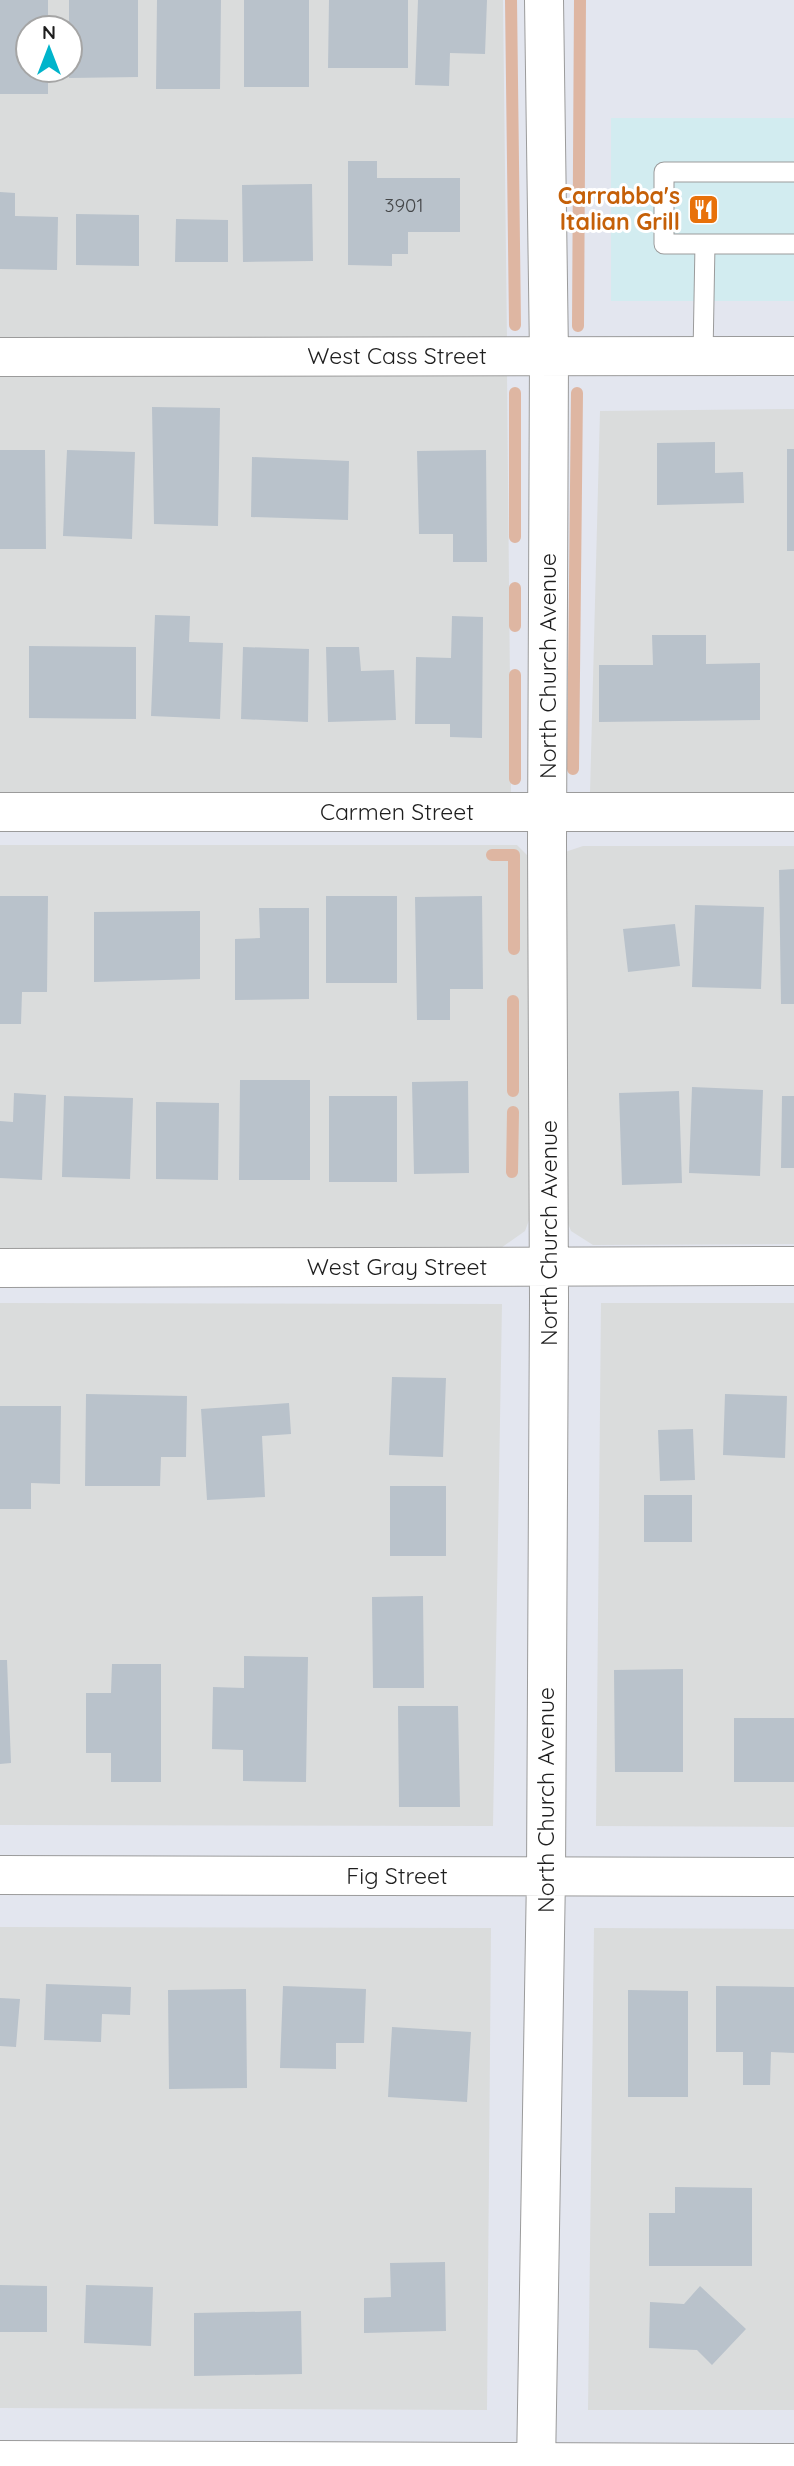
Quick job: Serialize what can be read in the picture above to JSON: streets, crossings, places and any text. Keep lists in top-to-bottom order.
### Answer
{
  "streets": {
    "street": [
      "West Cass Street",
      "North Church Avenue",
      "Carmen Street",
      "West Gray Street",
      "Fig Street"
    ]
  },
  "crossings": [
    ["West Cass Street", "North Church Avenue"],
    ["North Church Avenue", "Carmen Street"],
    ["North Church Avenue", "West Gray Street"],
    ["North Church Avenue", "Fig Street"]
  ],
  "places": {
    "restaurant": ["Carrabba's Italian Grill"]
  },
  "house_numbers": ["3901"],
  "north": "top"
}
